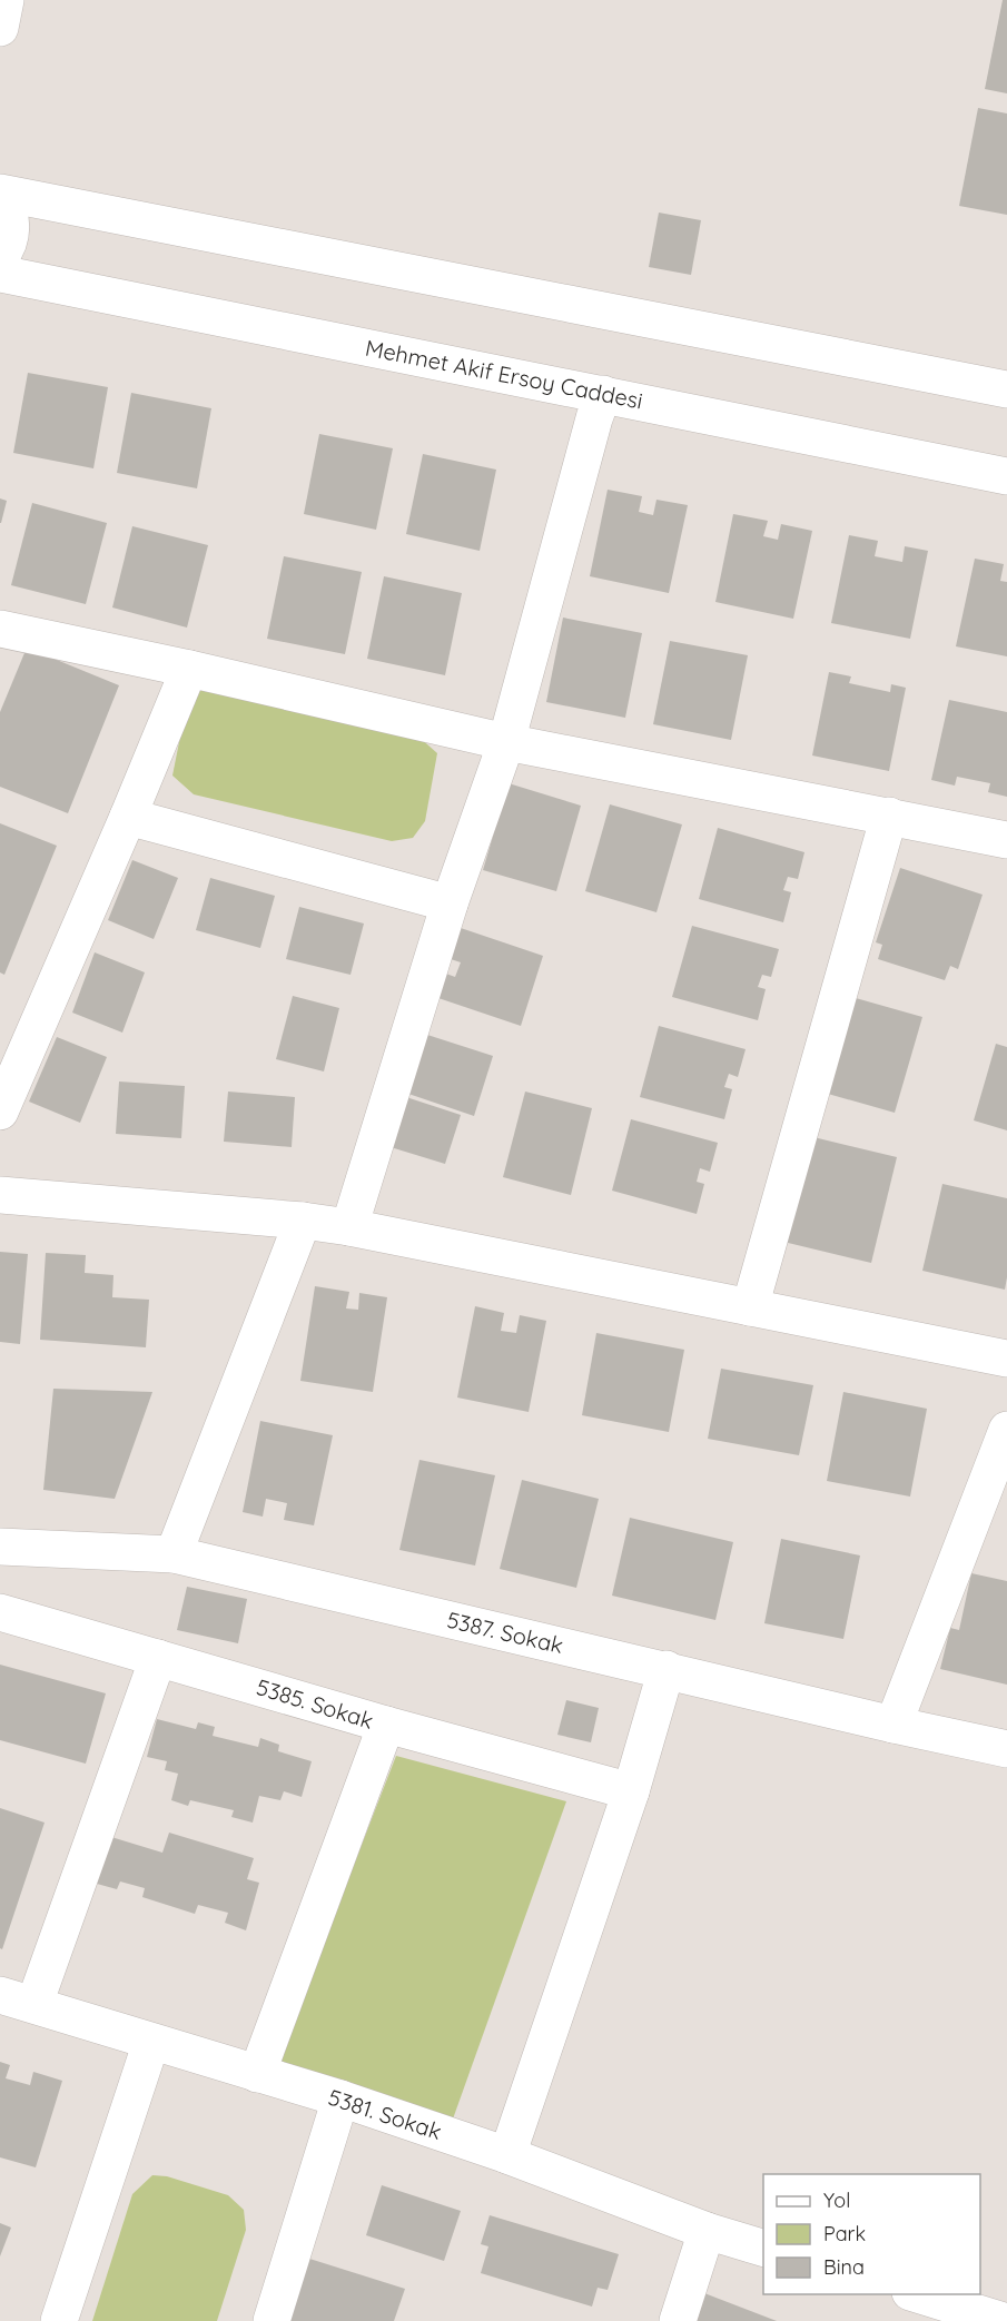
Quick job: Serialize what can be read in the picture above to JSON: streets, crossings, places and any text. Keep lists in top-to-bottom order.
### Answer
{
  "streets": {
    "street": [
      "Mehmet Akif Ersoy Caddesi",
      "5387. Sokak",
      "5385. Sokak",
      "5381. Sokak"
    ]
  },
  "legend": ["Yol", "Park", "Bina"]
}
